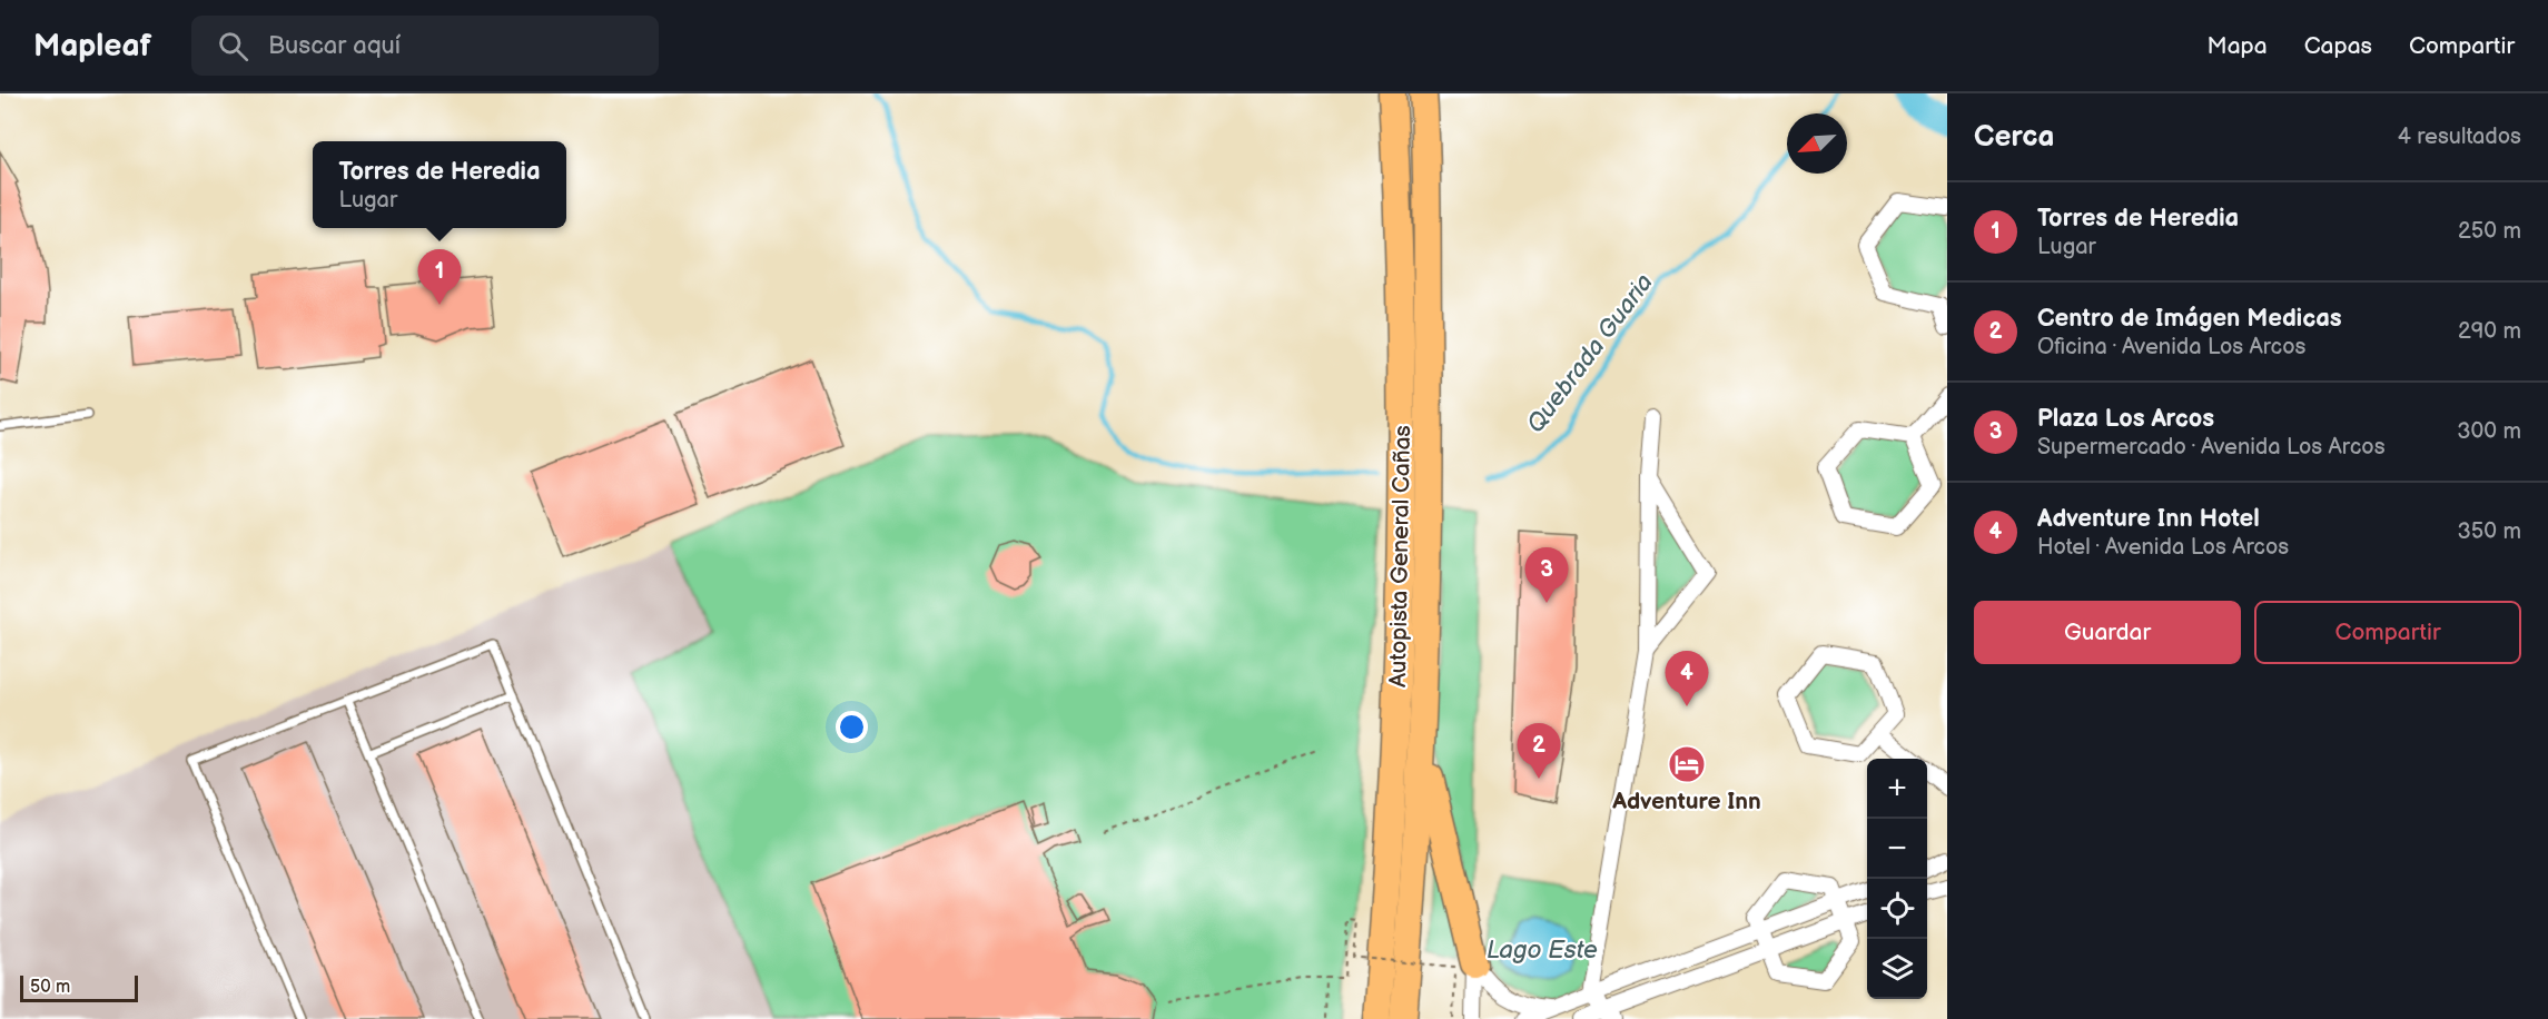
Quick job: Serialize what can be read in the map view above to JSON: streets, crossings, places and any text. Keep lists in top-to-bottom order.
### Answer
{
  "streets": {
    "highway": ["Autopista General Cañas"]
  },
  "water": ["Quebrada Guaria", "Lago Este"],
  "places": {
    "hotel": ["Adventure Inn"]
  },
  "scale_bar": "50 m",
  "north": "bottom left",
  "page": {
    "header": "Mapleaf",
    "search": "Buscar aquí",
    "nav": ["Mapa", "Capas", "Compartir"],
    "heading": ["Cerca", "4 resultados"],
    "popup": ["Torres de Heredia", "Lugar"],
    "list": [
      {
        "mark": "1",
        "name": "Torres de Heredia",
        "note": "Lugar",
        "value": "250 m"
      },
      {
        "mark": "2",
        "name": "Centro de Imágen Medicas",
        "note": "Oficina · Avenida Los Arcos",
        "value": "290 m"
      },
      {
        "mark": "3",
        "name": "Plaza Los Arcos",
        "note": "Supermercado · Avenida Los Arcos",
        "value": "300 m"
      },
      {
        "mark": "4",
        "name": "Adventure Inn Hotel",
        "note": "Hotel · Avenida Los Arcos",
        "value": "350 m"
      }
    ],
    "pins": [
      "1",
      "3",
      "4",
      "2"
    ],
    "buttons": ["Guardar", "Compartir"],
    "map_buttons": ["+", "−"],
    "scale": "50 m"
  }
}
